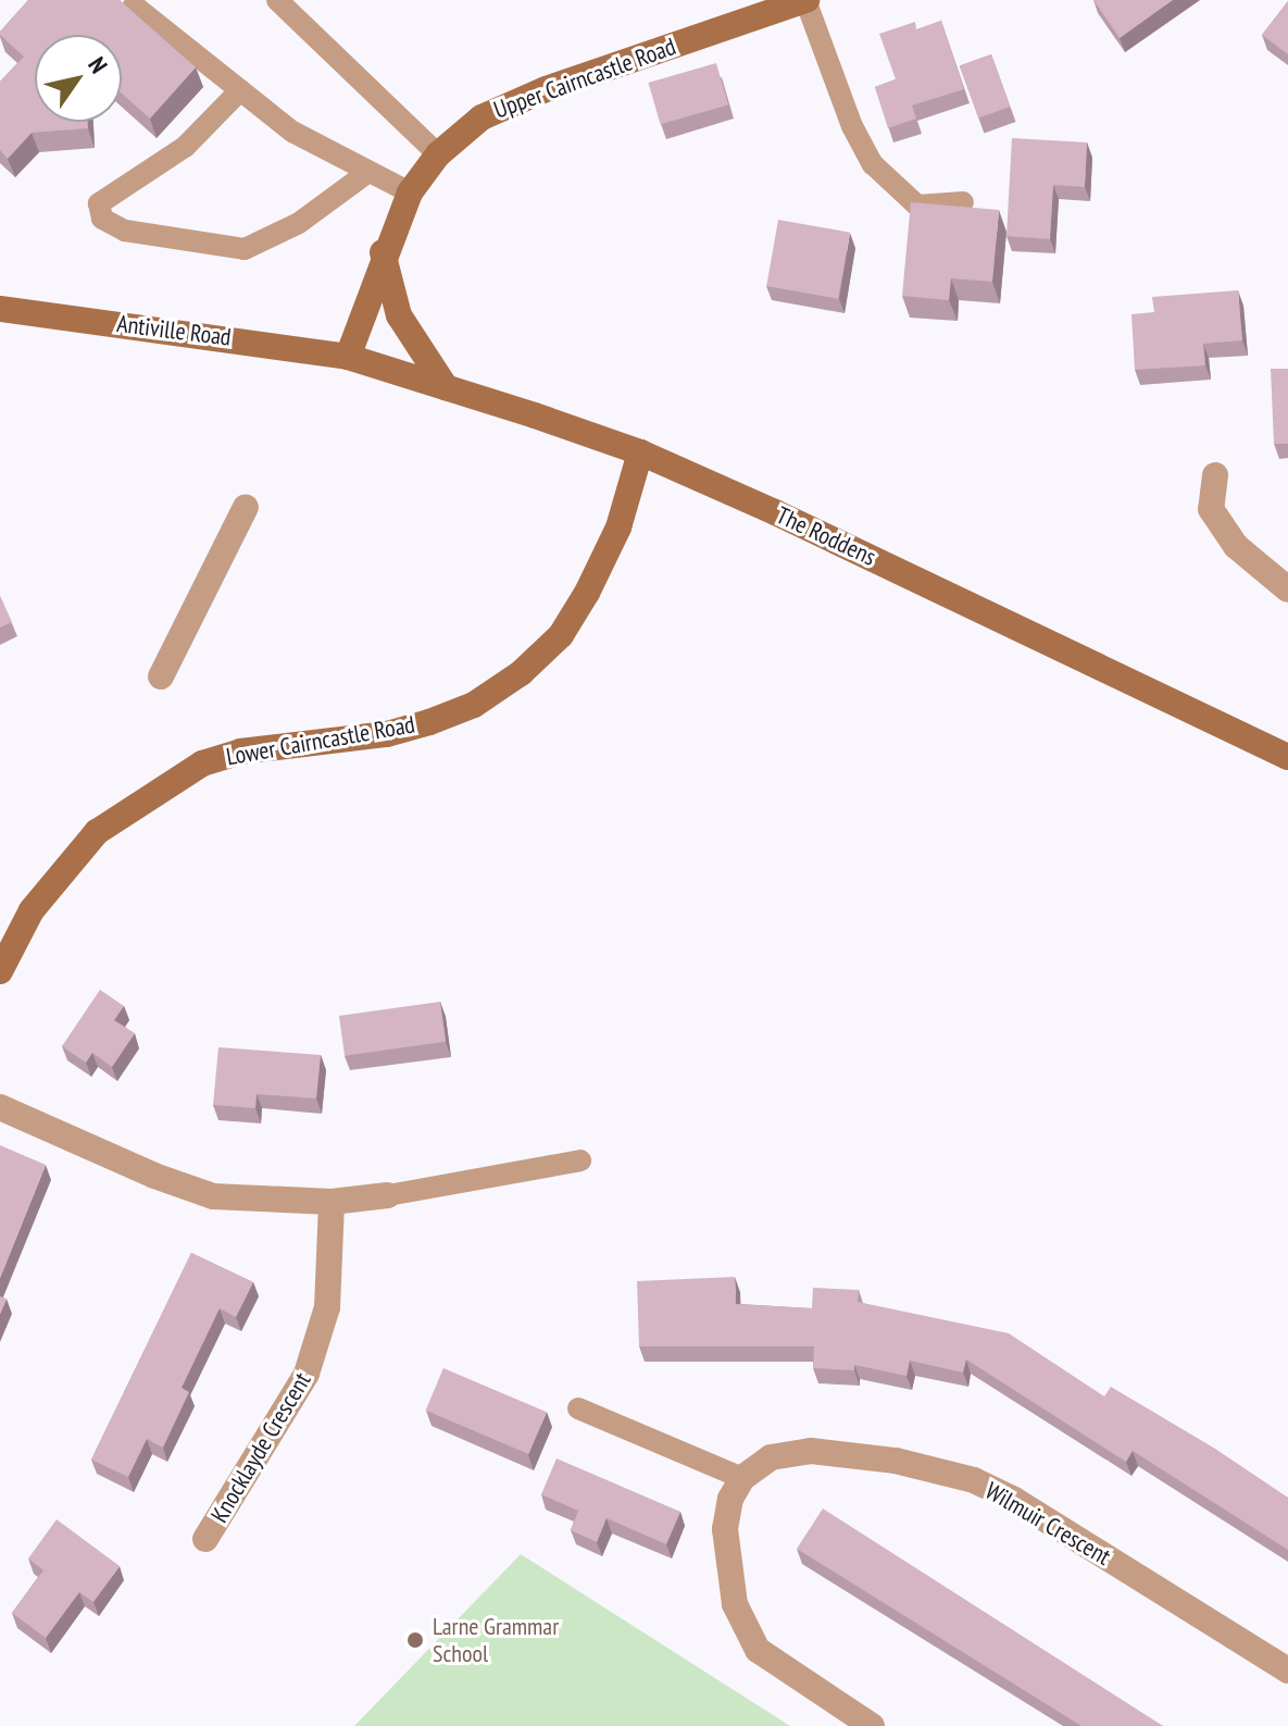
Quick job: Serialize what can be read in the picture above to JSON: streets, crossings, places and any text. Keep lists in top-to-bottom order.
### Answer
{
  "streets": {
    "street": [
      "Upper Cairncastle Road",
      "Antiville Road",
      "The Roddens",
      "Lower Cairncastle Road",
      "Knocklayde Crescent",
      "Wilmuir Crescent"
    ]
  },
  "crossings": [
    ["Upper Cairncastle Road", "Antiville Road"],
    ["Upper Cairncastle Road", "The Roddens"],
    ["Antiville Road", "The Roddens"],
    ["The Roddens", "Lower Cairncastle Road"]
  ],
  "places": ["Larne Grammar School"],
  "north": "top right"
}
